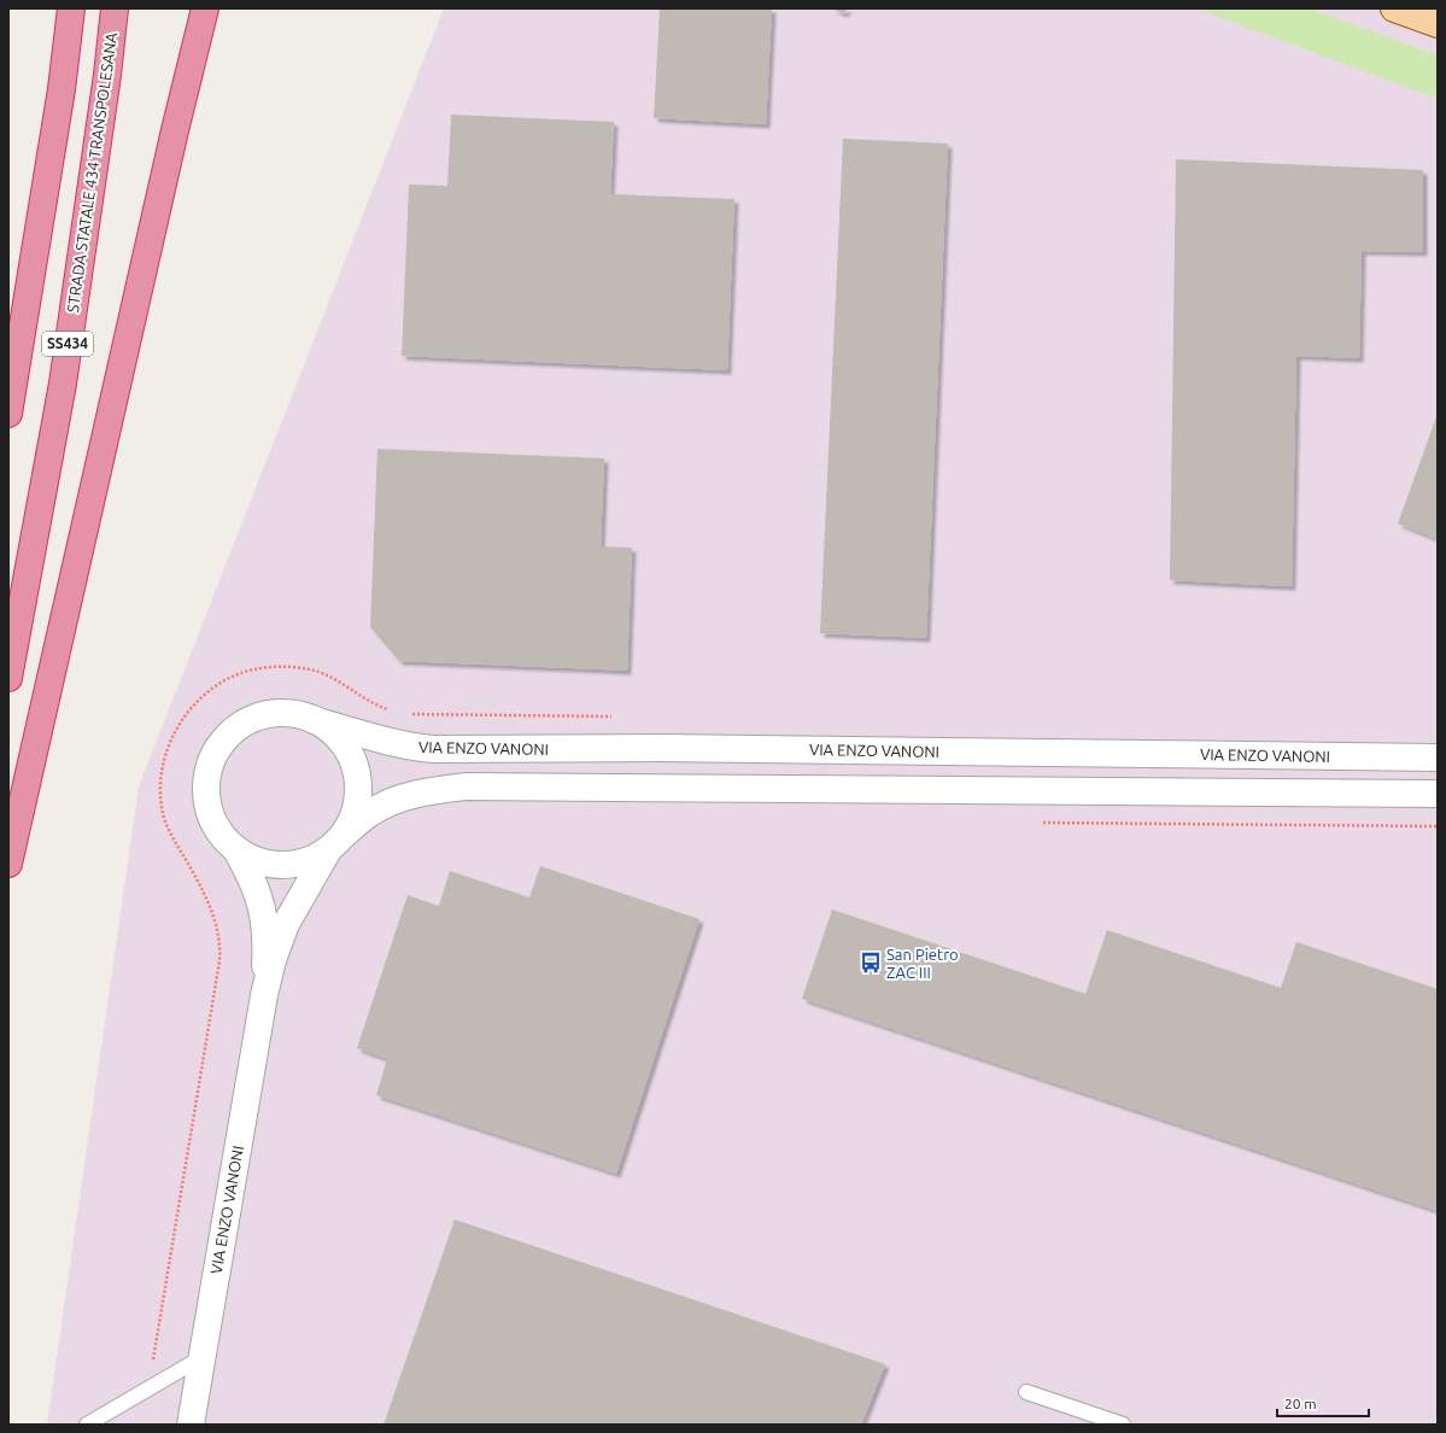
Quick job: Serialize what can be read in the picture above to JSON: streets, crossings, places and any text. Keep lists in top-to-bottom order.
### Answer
{
  "streets": {
    "highway": ["STRADA STATALE 434 TRANSPOLESANA", "SS434"],
    "street": ["VIA ENZO VANONI"]
  },
  "places": {
    "bus stop": ["San Pietro ZAC III"]
  },
  "scale_bar": "20 m"
}
